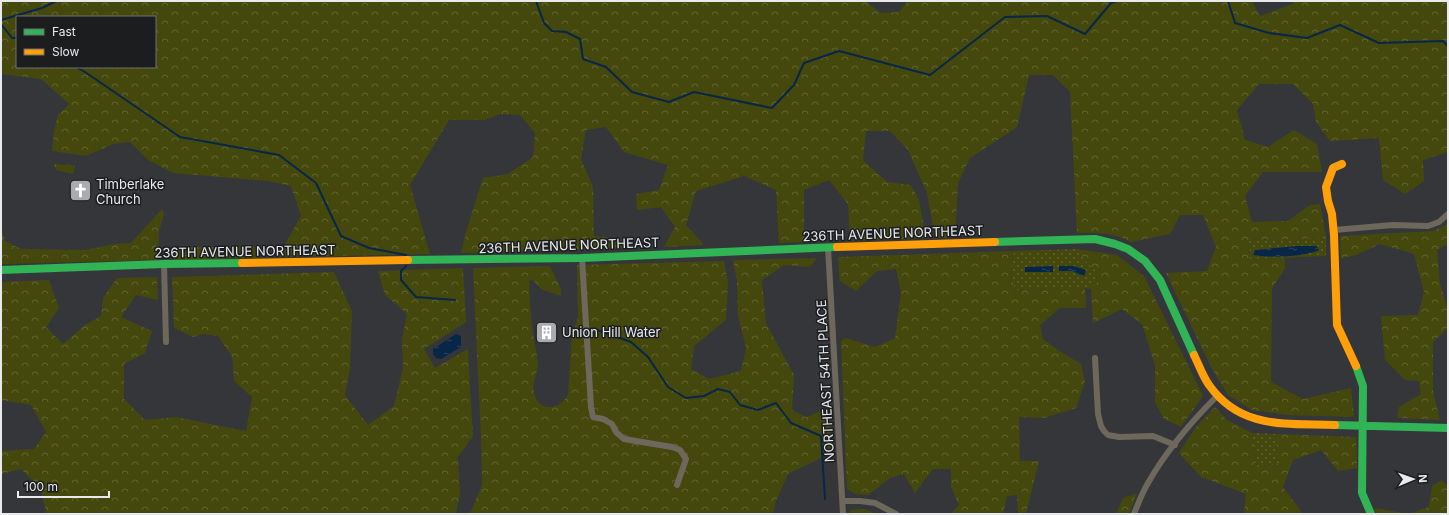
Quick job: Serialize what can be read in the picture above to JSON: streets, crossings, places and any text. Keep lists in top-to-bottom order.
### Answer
{
  "streets": {
    "street": ["236TH AVENUE NORTHEAST", "NORTHEAST 54TH PLACE"]
  },
  "crossings": [
    ["236TH AVENUE NORTHEAST", "NORTHEAST 54TH PLACE"]
  ],
  "places": {
    "church": ["Timberlake Church"],
    "building": ["Union Hill Water"]
  },
  "legend": ["Fast", "Slow"],
  "scale_bar": "100 m",
  "north": "right"
}
